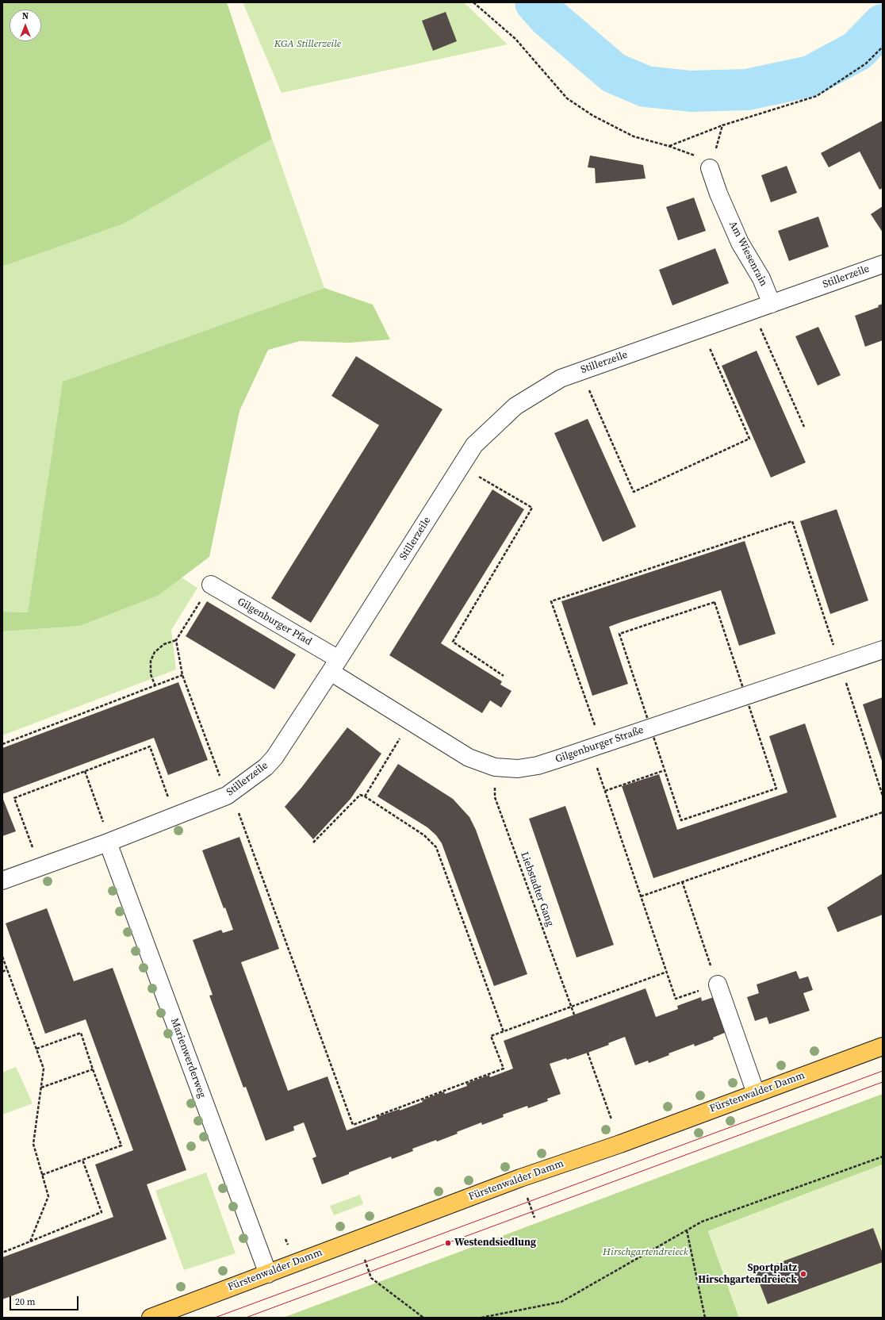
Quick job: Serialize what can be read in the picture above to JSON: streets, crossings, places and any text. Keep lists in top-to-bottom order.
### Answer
{
  "streets": {
    "main road": ["Fürstenwalder Damm"],
    "street": [
      "Am Wiesenrain",
      "Stillerzeile",
      "Gilgenburger Pfad",
      "Gilgenburger Straße",
      "Marienwerderweg"
    ],
    "path": ["Liebstadter Gang"]
  },
  "crossings": [
    ["Am Wiesenrain", "Stillerzeile"],
    ["Stillerzeile", "Gilgenburger Pfad"],
    ["Stillerzeile", "Gilgenburger Straße"],
    ["Stillerzeile", "Marienwerderweg"],
    ["Gilgenburger Pfad", "Gilgenburger Straße"],
    ["Gilgenburger Straße", "Liebstadter Gang"],
    ["Marienwerderweg", "Fürstenwalder Damm"]
  ],
  "parks": ["KGA Stillerzeile", "Hirschgartendreieck"],
  "places": ["Westendsiedlung", "Sportplatz Hirschgartendreieck"],
  "scale_bar": "20 m",
  "north": "top"
}
